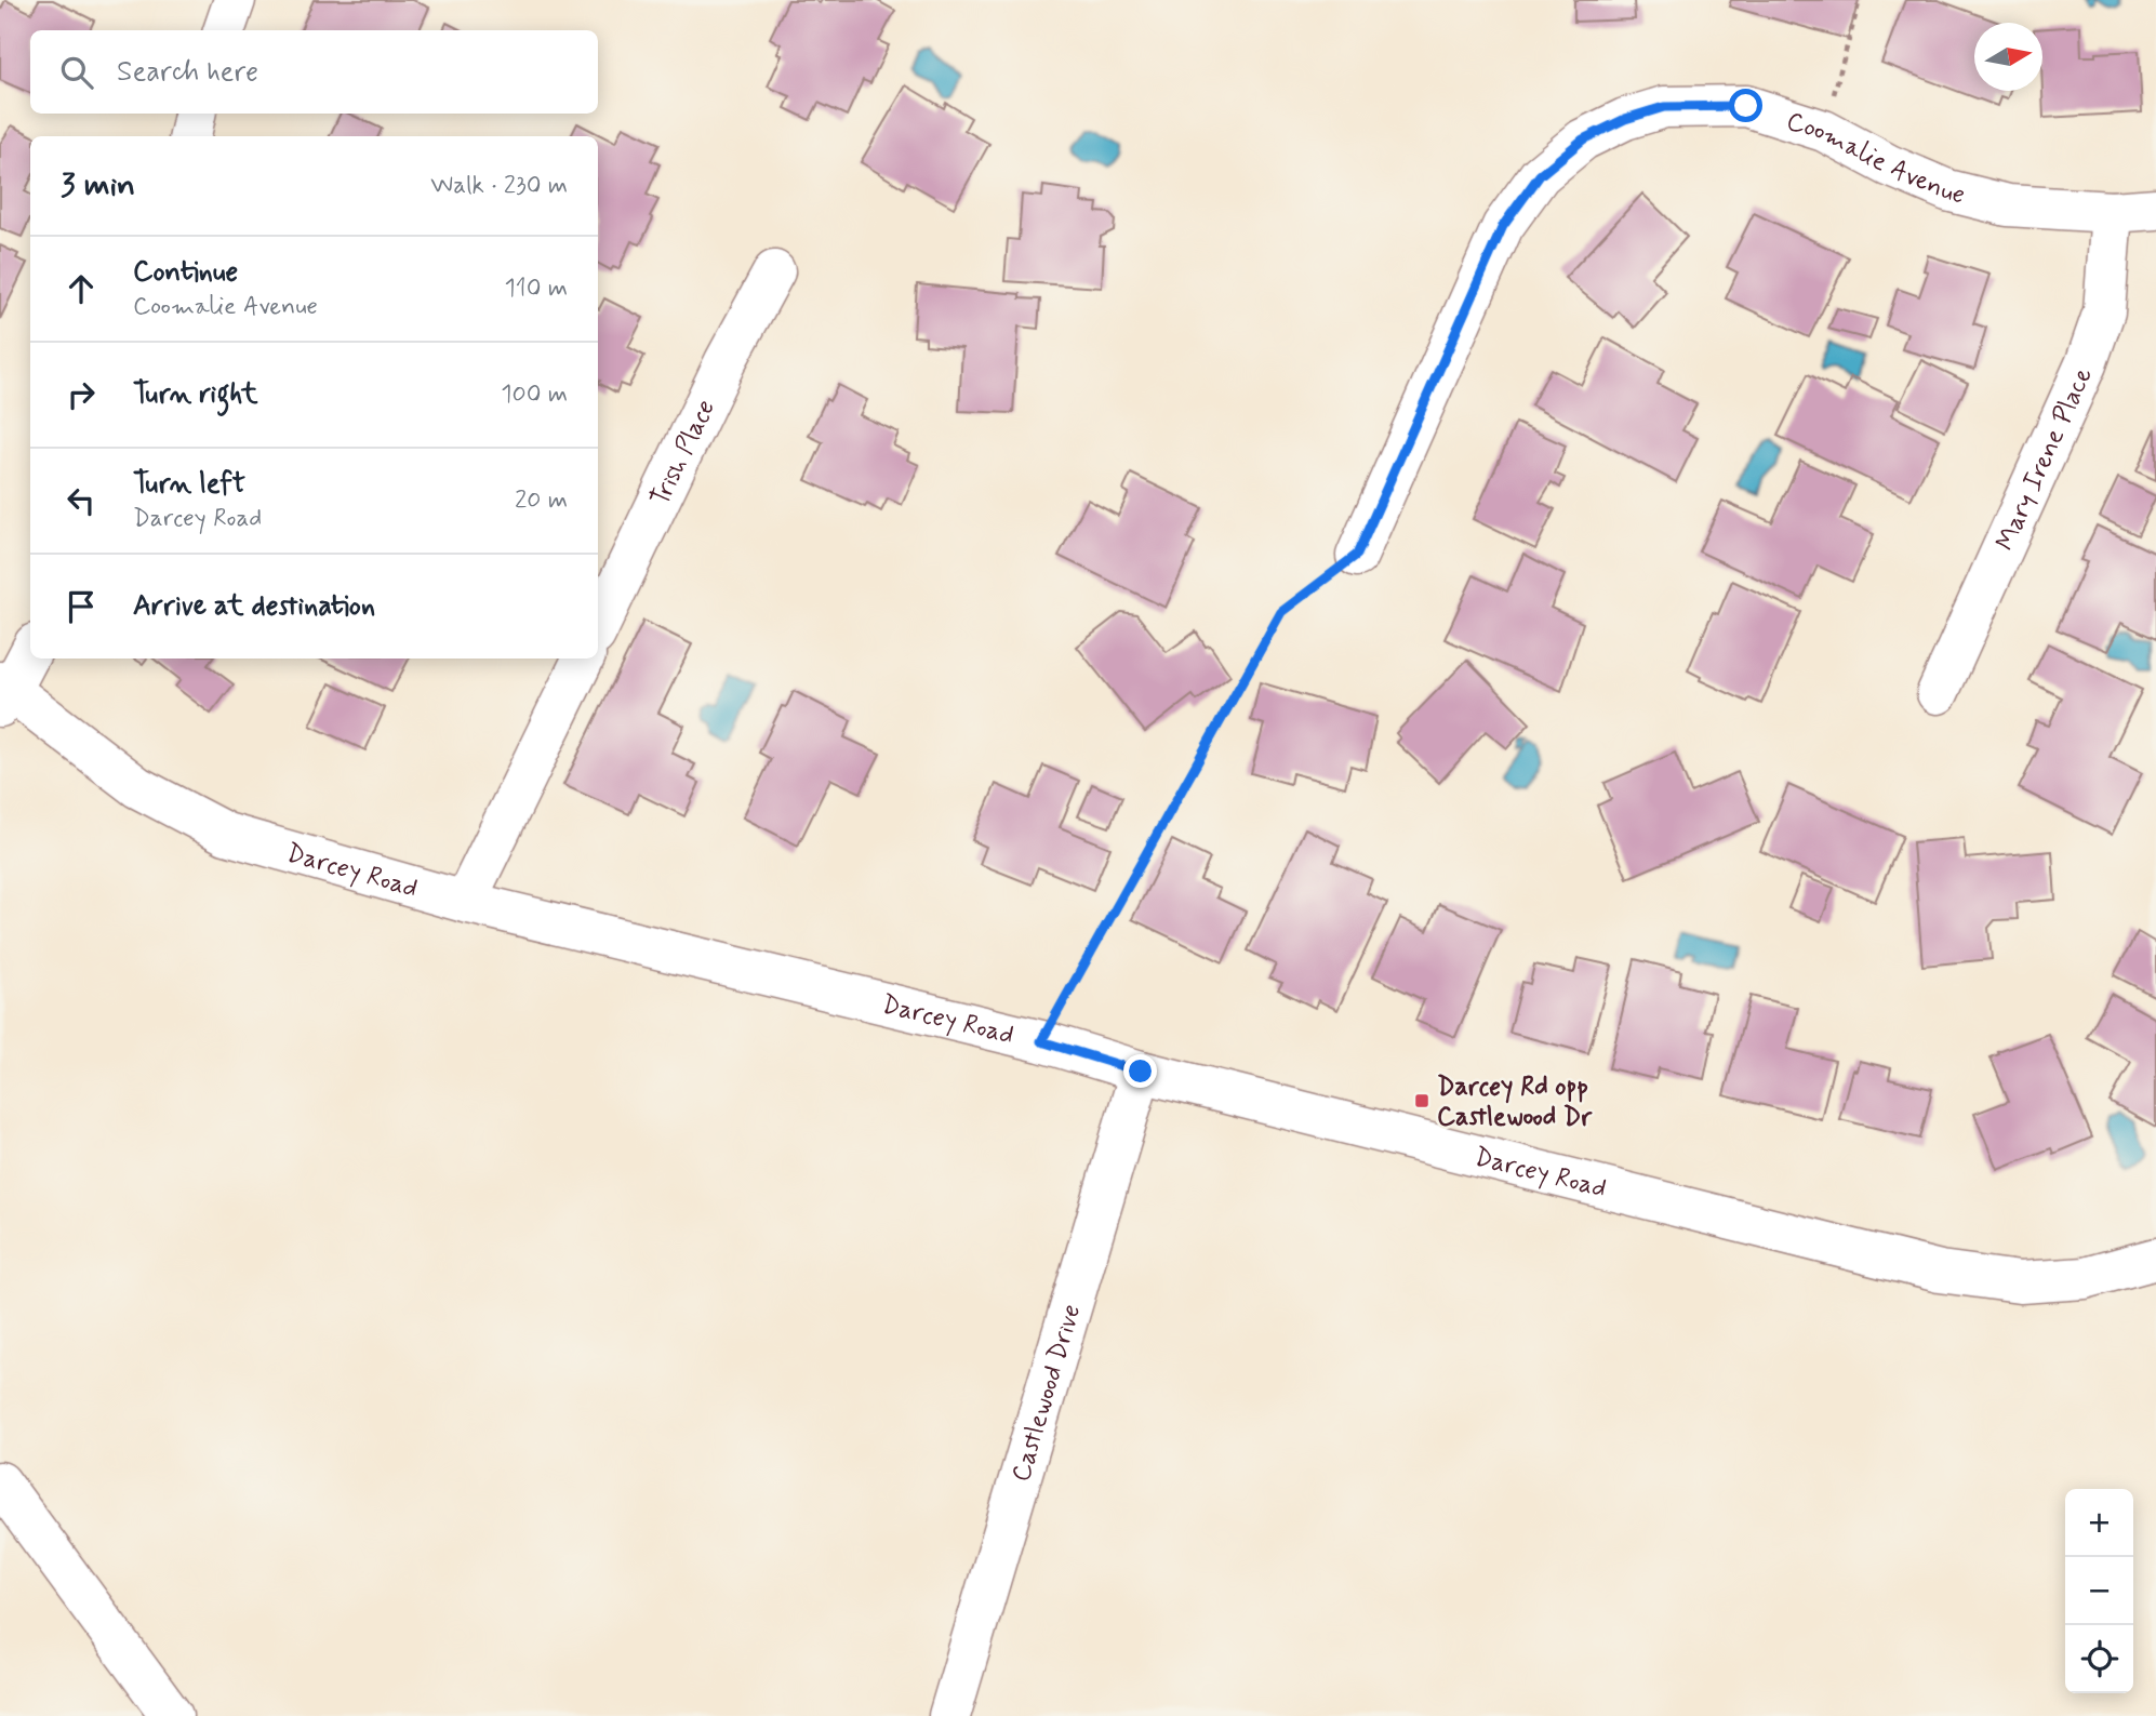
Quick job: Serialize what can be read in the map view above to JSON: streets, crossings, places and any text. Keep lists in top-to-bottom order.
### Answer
{
  "streets": {
    "street": [
      "Coomalie Avenue",
      "Trish Place",
      "Mary Irene Place",
      "Darcey Road",
      "Castlewood Drive"
    ]
  },
  "crossings": [
    ["Coomalie Avenue", "Mary Irene Place"],
    ["Darcey Road", "Castlewood Drive"]
  ],
  "places": {
    "transit": ["Darcey Rd opp Castlewood Dr"]
  },
  "north": "right",
  "page": {
    "search": "Search here",
    "heading": ["3 min", "Walk · 230 m"],
    "list": [
      ["Continue", "Coomalie Avenue", "110 m"],
      ["Turn right", "100 m"],
      ["Turn left", "Darcey Road", "20 m"],
      "Arrive at destination"
    ],
    "map_buttons": ["+", "−"]
  }
}
